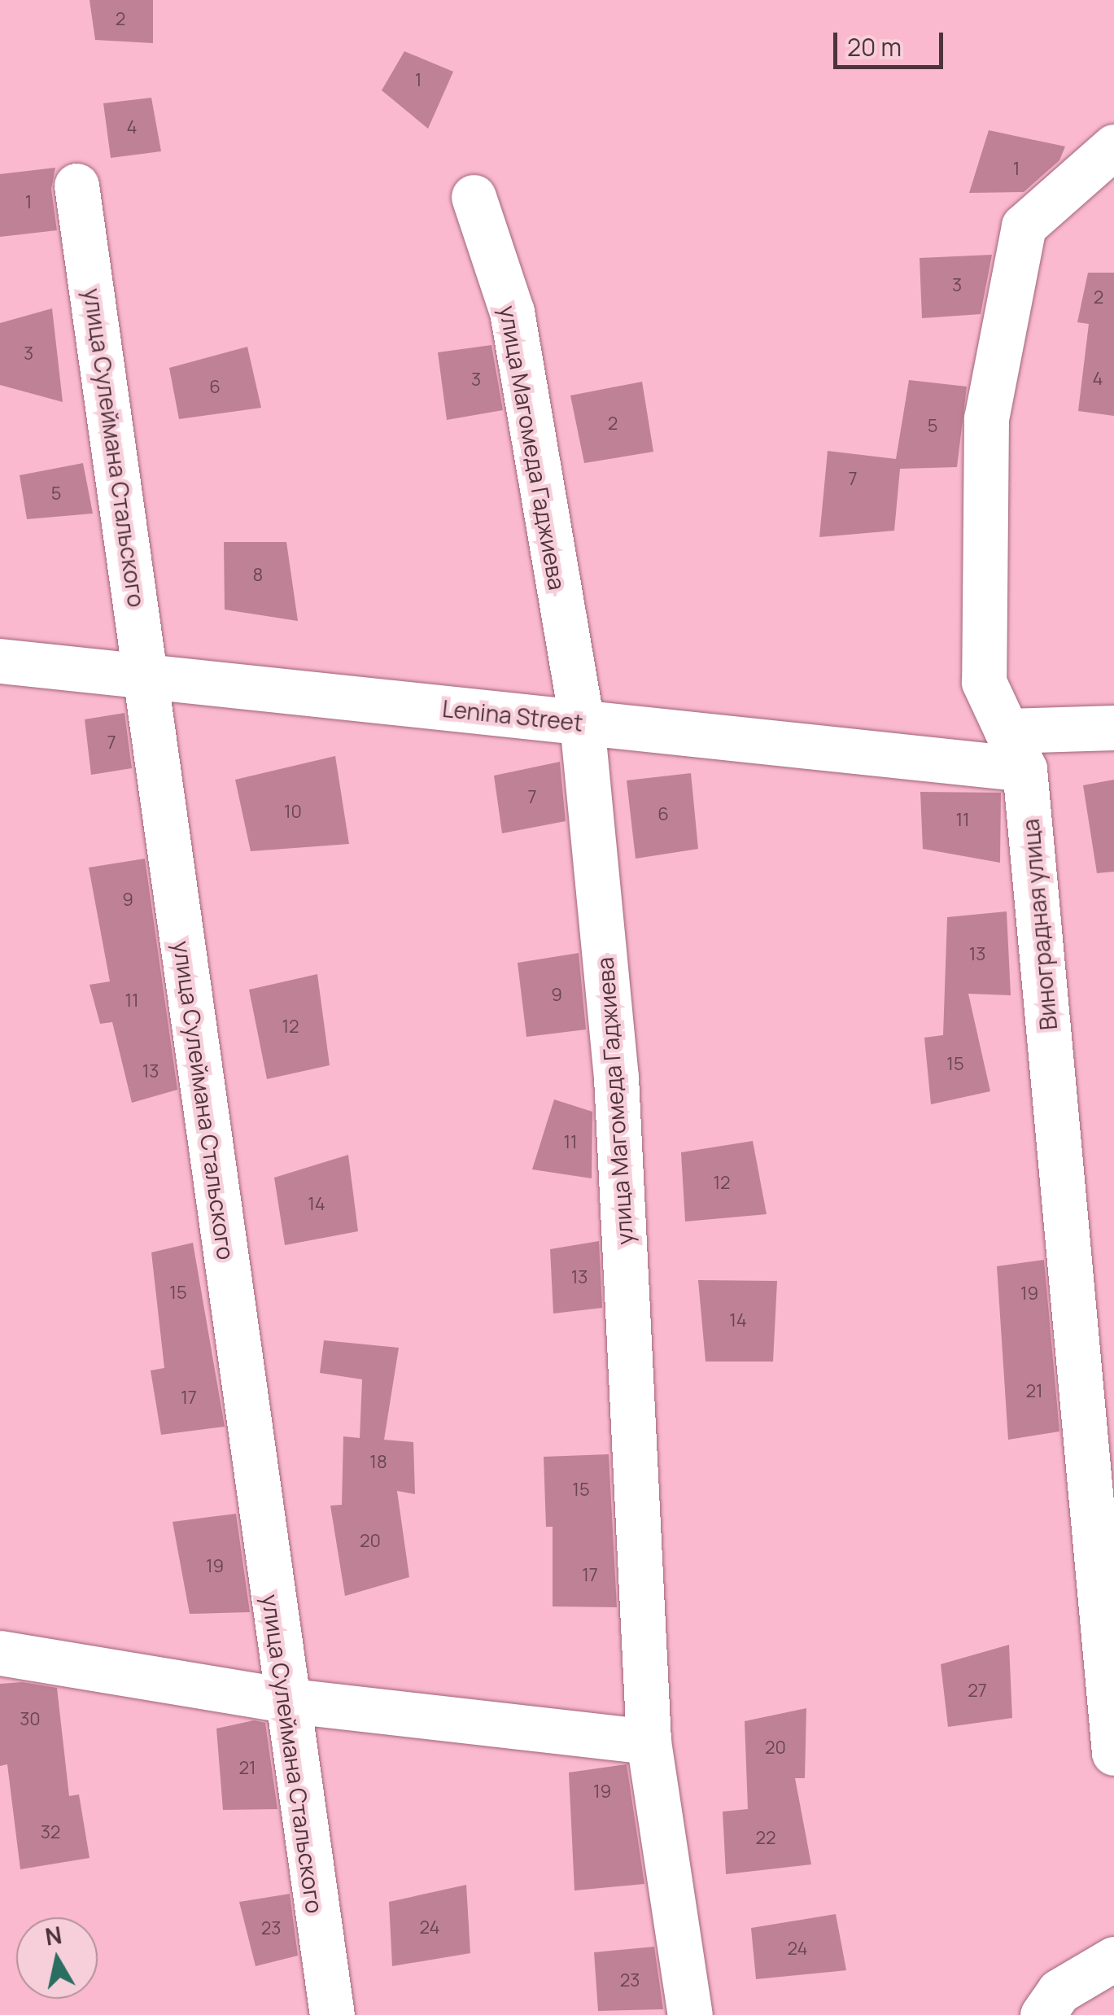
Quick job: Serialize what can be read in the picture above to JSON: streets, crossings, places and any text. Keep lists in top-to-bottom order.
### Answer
{
  "streets": {
    "street": [
      "улица Сулеймана Стальского",
      "улица Магомеда Гаджиева",
      "Lenina Street",
      "Виноградная улица"
    ]
  },
  "crossings": [
    ["улица Сулеймана Стальского", "Lenina Street"],
    ["улица Магомеда Гаджиева", "Lenina Street"],
    ["Lenina Street", "Виноградная улица"]
  ],
  "house_numbers": [
    "2",
    "1",
    "4",
    "1",
    "1",
    "3",
    "2",
    "3",
    "4",
    "3",
    "6",
    "2",
    "5",
    "7",
    "5",
    "8",
    "7",
    "7",
    "10",
    "6",
    "11",
    "9",
    "13",
    "9",
    "11",
    "12",
    "15",
    "13",
    "11",
    "12",
    "14",
    "13",
    "15",
    "19",
    "14",
    "21",
    "17",
    "18",
    "15",
    "20",
    "19",
    "17",
    "27",
    "30",
    "20",
    "21",
    "19",
    "32",
    "22",
    "24",
    "23",
    "24",
    "23"
  ],
  "scale_bar": "20 m",
  "north": "top"
}
